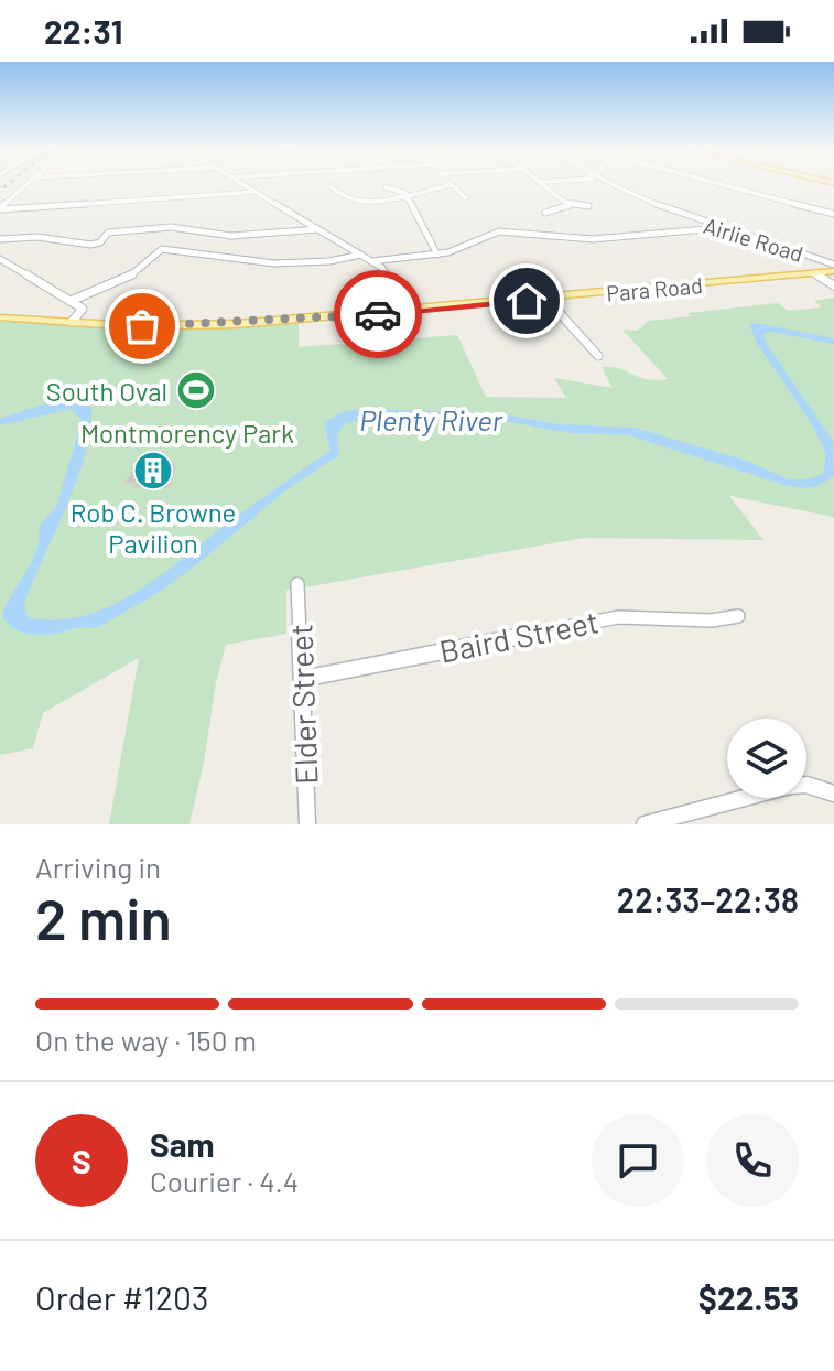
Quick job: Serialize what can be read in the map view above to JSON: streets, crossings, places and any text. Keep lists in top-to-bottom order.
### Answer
{
  "streets": {
    "main road": ["Para Road"],
    "street": ["Airlie Road", "Baird Street", "Elder Street"]
  },
  "crossings": [
    ["Airlie Road", "Para Road"],
    ["Baird Street", "Elder Street"]
  ],
  "water": ["Plenty River"],
  "parks": ["Montmorency Park"],
  "places": {
    "sports": ["South Oval"],
    "building": ["Rob C. Browne Pavilion"]
  },
  "page": {
    "status": "22:31",
    "heading": ["2 min", "Arriving in", "22:33–22:38"],
    "panel": [
      "Sam",
      "Courier · 4.4",
      "Order #1203",
      "$22.53"
    ],
    "bar": "On the way · 150 m",
    "round": "S"
  }
}
